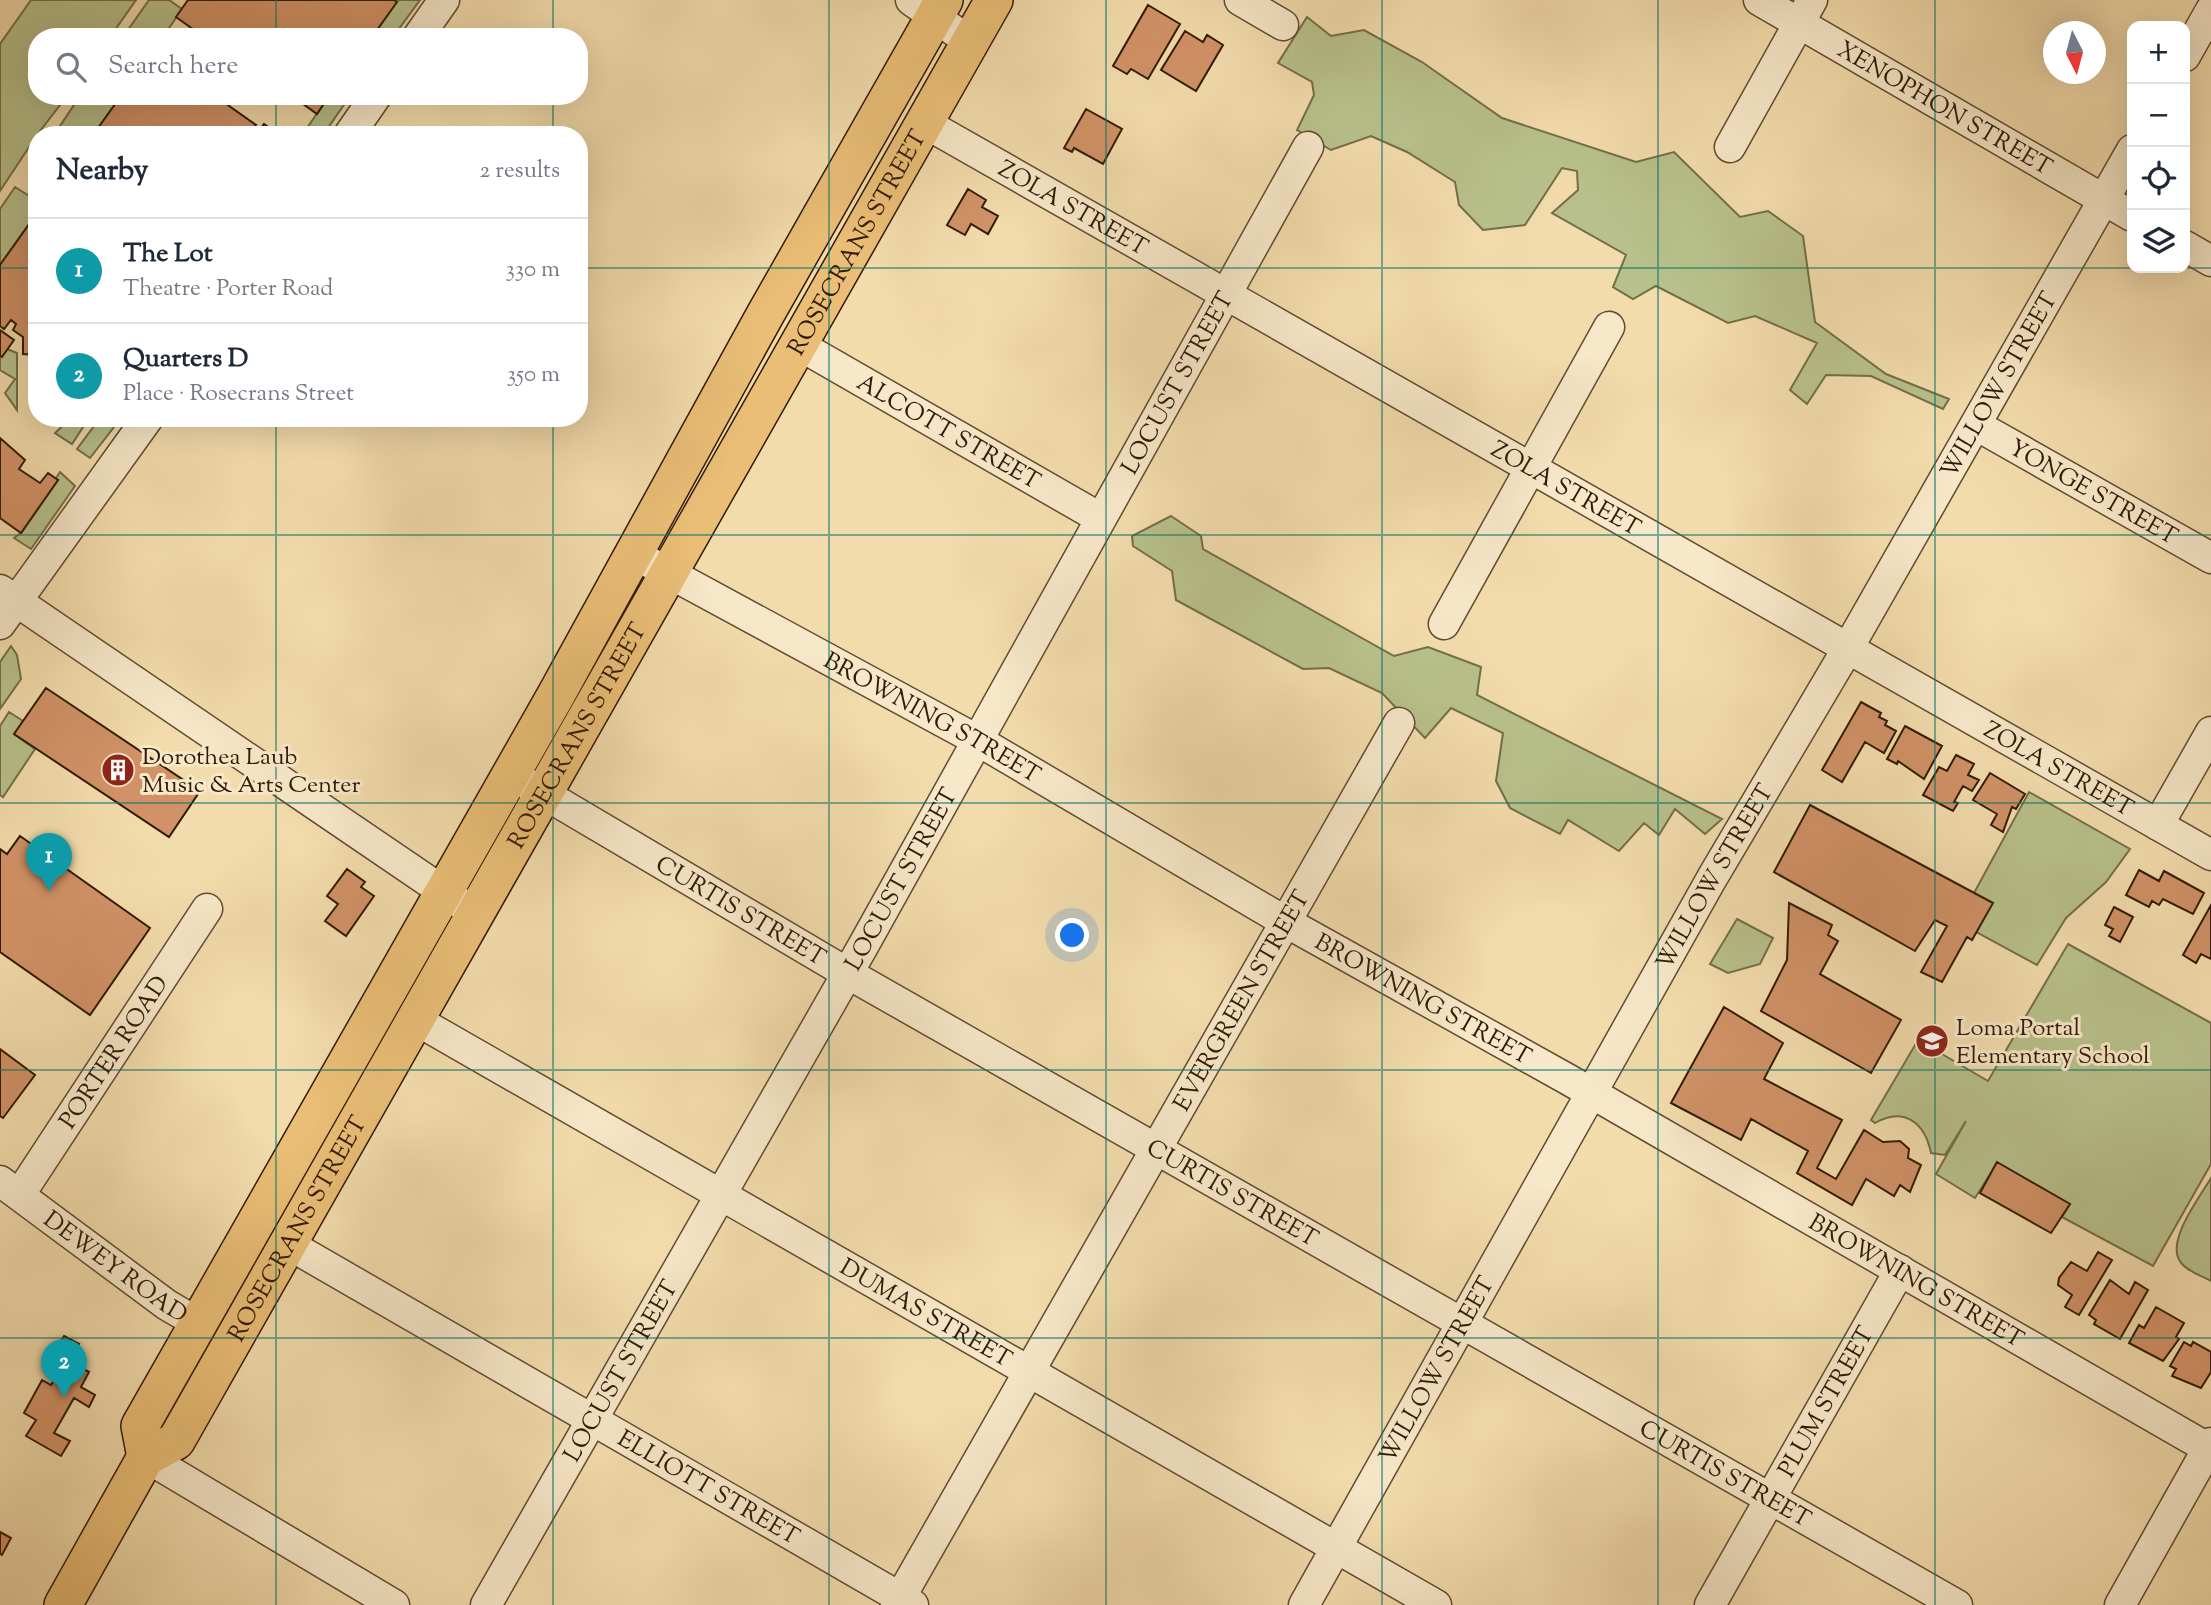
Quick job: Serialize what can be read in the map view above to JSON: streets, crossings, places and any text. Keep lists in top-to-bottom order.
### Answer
{
  "streets": {
    "main road": ["ROSECRANS STREET"],
    "street": [
      "XENOPHON STREET",
      "ZOLA STREET",
      "LOCUST STREET",
      "WILLOW STREET",
      "ALCOTT STREET",
      "YONGE STREET",
      "BROWNING STREET",
      "CURTIS STREET",
      "EVERGREEN STREET",
      "PORTER ROAD",
      "DEWEY ROAD",
      "DUMAS STREET",
      "PLUM STREET",
      "ELLIOTT STREET"
    ]
  },
  "crossings": [
    ["XENOPHON STREET", "WILLOW STREET"],
    ["ZOLA STREET", "ROSECRANS STREET"],
    ["ZOLA STREET", "LOCUST STREET"],
    ["ZOLA STREET", "WILLOW STREET"],
    ["ROSECRANS STREET", "ALCOTT STREET"],
    ["ROSECRANS STREET", "BROWNING STREET"],
    ["ROSECRANS STREET", "CURTIS STREET"],
    ["ROSECRANS STREET", "DEWEY ROAD"],
    ["ROSECRANS STREET", "DUMAS STREET"],
    ["ROSECRANS STREET", "ELLIOTT STREET"],
    ["LOCUST STREET", "ALCOTT STREET"],
    ["LOCUST STREET", "BROWNING STREET"],
    ["LOCUST STREET", "CURTIS STREET"],
    ["LOCUST STREET", "DUMAS STREET"],
    ["LOCUST STREET", "ELLIOTT STREET"],
    ["WILLOW STREET", "YONGE STREET"],
    ["WILLOW STREET", "BROWNING STREET"],
    ["WILLOW STREET", "CURTIS STREET"],
    ["WILLOW STREET", "DUMAS STREET"],
    ["BROWNING STREET", "EVERGREEN STREET"],
    ["BROWNING STREET", "PLUM STREET"],
    ["CURTIS STREET", "EVERGREEN STREET"],
    ["CURTIS STREET", "PLUM STREET"],
    ["EVERGREEN STREET", "DUMAS STREET"],
    ["EVERGREEN STREET", "ELLIOTT STREET"],
    ["PORTER ROAD", "DEWEY ROAD"]
  ],
  "places": {
    "building": ["Dorothea Laub Music & Arts Center"],
    "school or university": ["Loma Portal Elementary School"]
  },
  "north": "bottom",
  "page": {
    "map_buttons": ["+", "−"],
    "search": "Search here",
    "heading": ["Nearby", "2 results"],
    "list": [
      {
        "mark": "1",
        "name": "The Lot",
        "note": "Theatre · Porter Road",
        "value": "330 m"
      },
      {
        "mark": "2",
        "name": "Quarters D",
        "note": "Place · Rosecrans Street",
        "value": "350 m"
      }
    ],
    "pins": ["1", "2"]
  }
}
